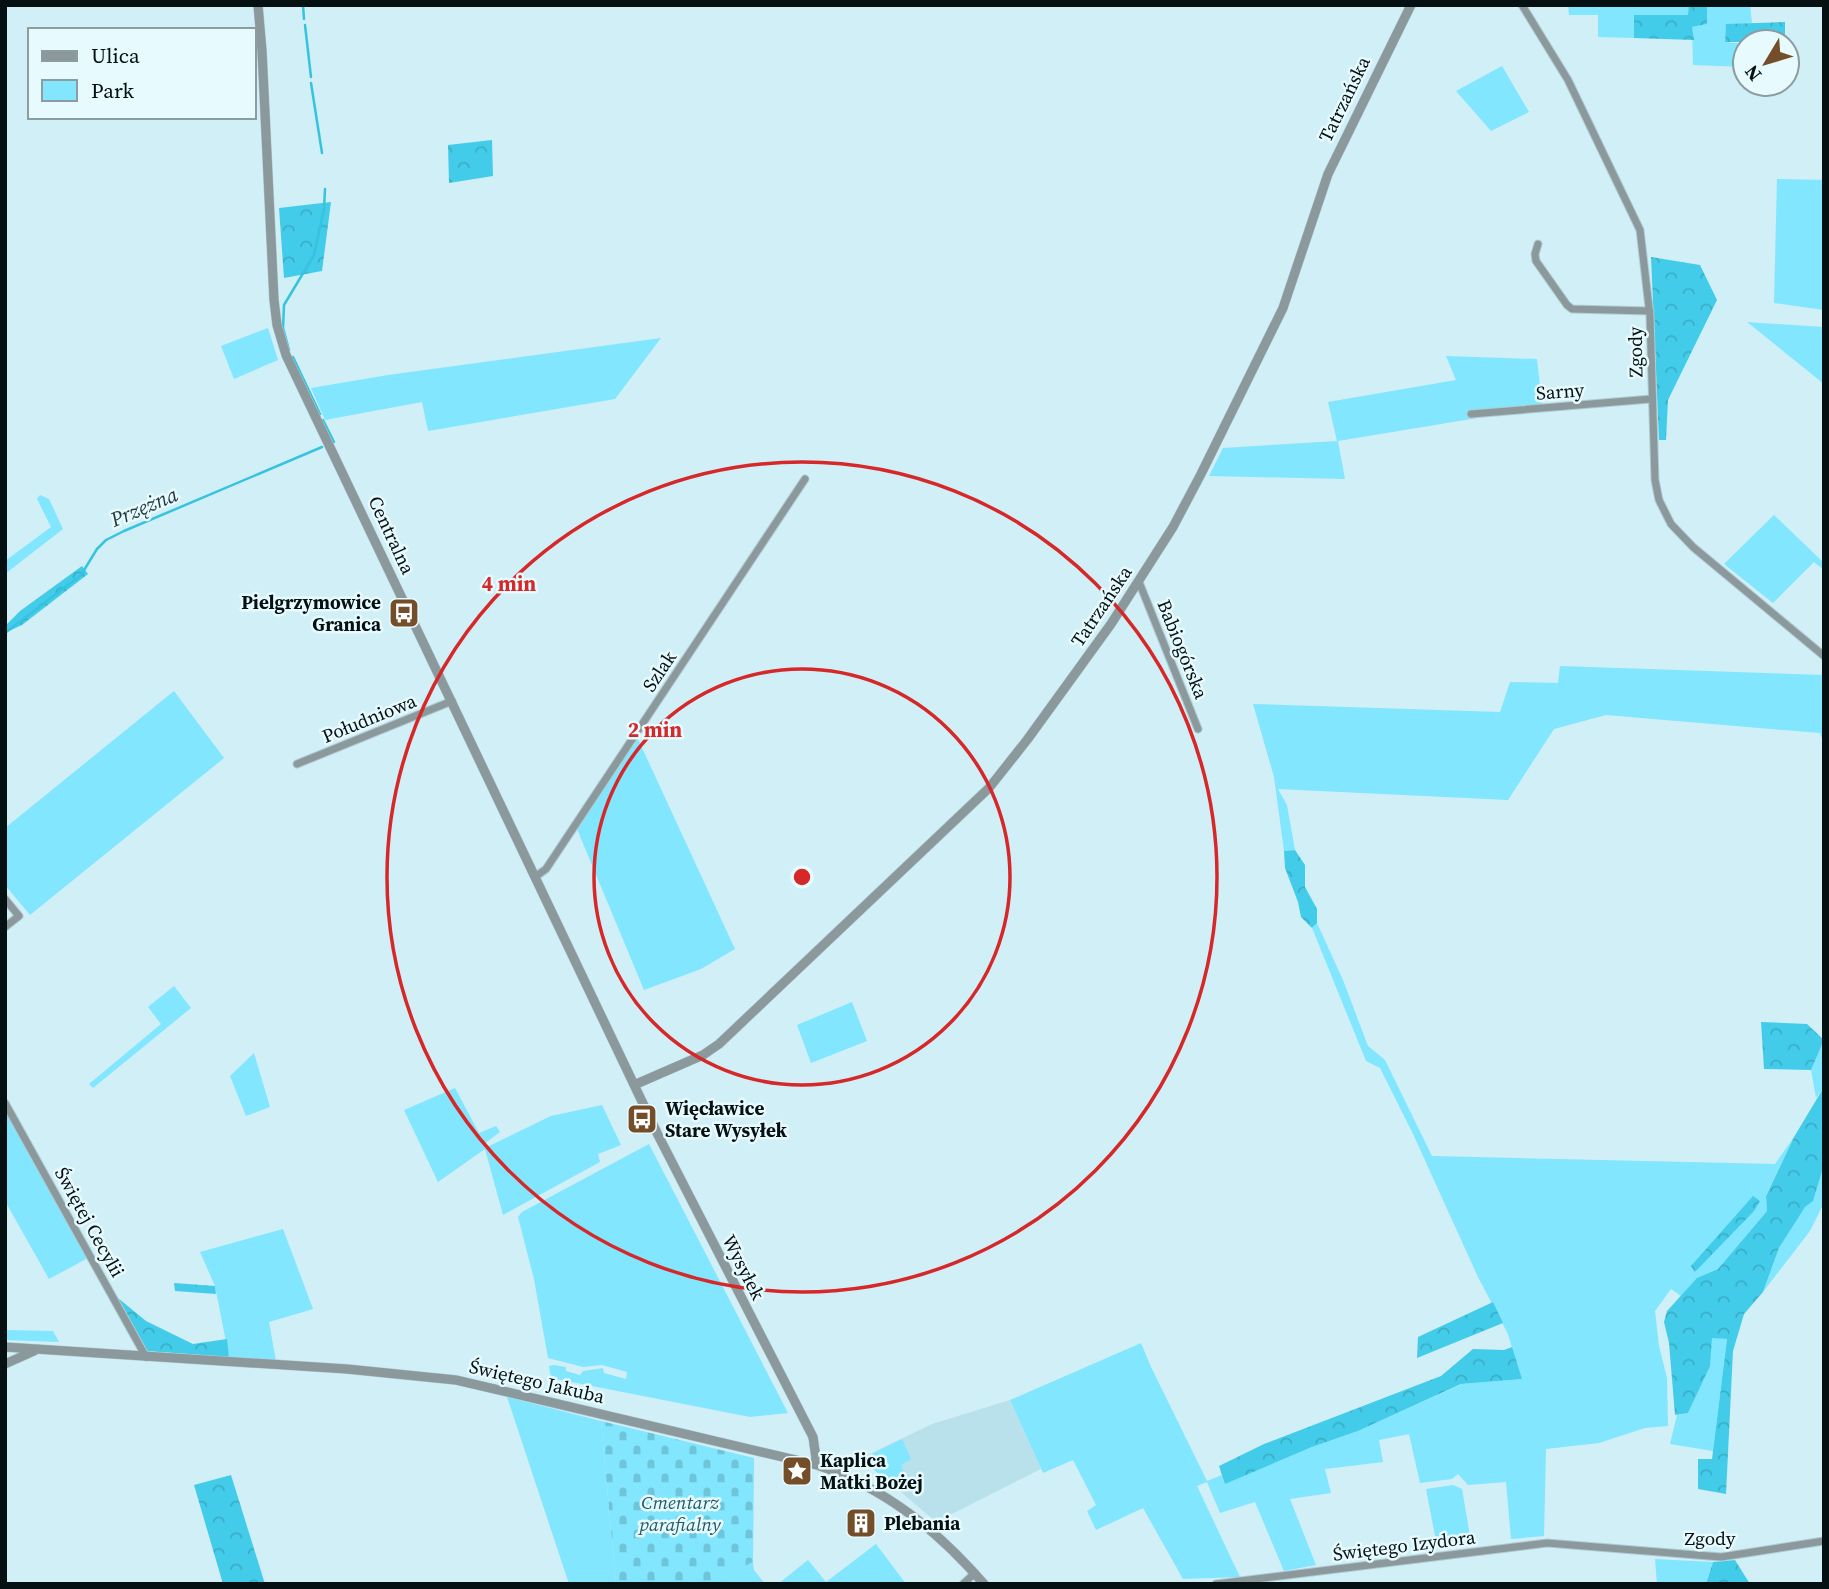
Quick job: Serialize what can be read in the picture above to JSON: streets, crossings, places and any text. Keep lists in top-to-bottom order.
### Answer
{
  "streets": {
    "street": [
      "Tatrzańska",
      "Zgody",
      "Sarny",
      "Centralna",
      "Babiogórska",
      "Szlak",
      "Południowa",
      "Świętej Cecylii",
      "Wysyłek",
      "Świętego Jakuba",
      "Świętego Izydora"
    ]
  },
  "crossings": [
    ["Tatrzańska", "Centralna"],
    ["Tatrzańska", "Babiogórska"],
    ["Tatrzańska", "Wysyłek"],
    ["Zgody", "Sarny"],
    ["Zgody", "Świętego Izydora"],
    ["Centralna", "Szlak"],
    ["Centralna", "Południowa"],
    ["Centralna", "Wysyłek"],
    ["Świętej Cecylii", "Świętego Jakuba"],
    ["Wysyłek", "Świętego Jakuba"]
  ],
  "water": ["Przężna"],
  "parks": ["Cmentarz parafialny"],
  "places": {
    "bus stop": ["Pielgrzymowice Granica", "Więcławice Stare Wysyłek"],
    "place": ["Kaplica Matki Bożej"],
    "building": ["Plebania"]
  },
  "legend": ["Ulica", "Park"],
  "north": "bottom left",
  "rings": ["4 min", "2 min"]
}
